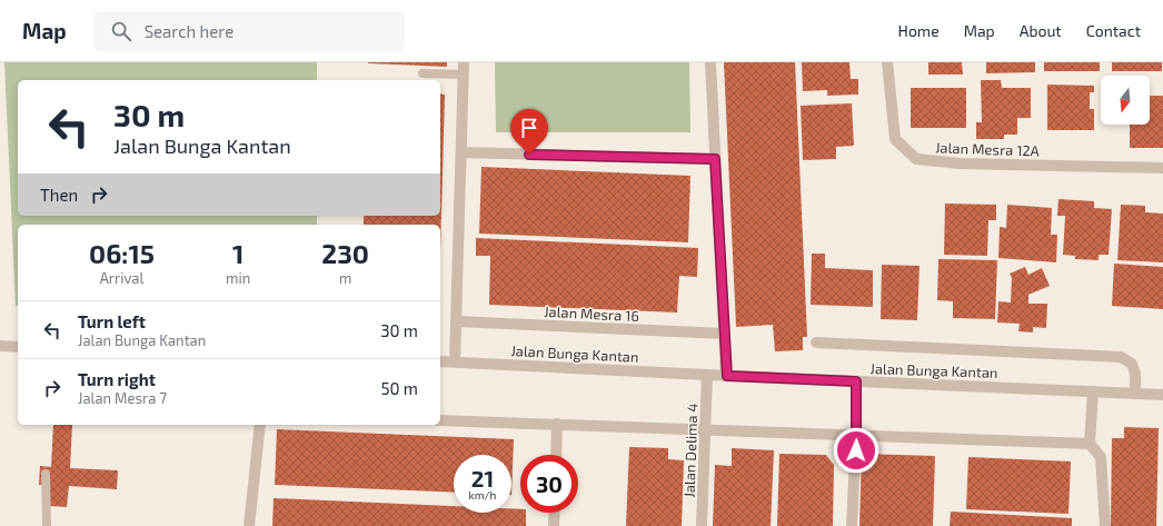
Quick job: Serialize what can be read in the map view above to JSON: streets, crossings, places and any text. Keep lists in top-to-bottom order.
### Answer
{
  "streets": {
    "street": [
      "Jalan Mesra 12A",
      "Jalan Mesra 16",
      "Jalan Bunga Kantan",
      "Jalan Delima 4"
    ]
  },
  "crossings": [
    ["Jalan Bunga Kantan", "Jalan Delima 4"]
  ],
  "north": "bottom",
  "page": {
    "header": "Map",
    "search": "Search here",
    "nav": [
      "Home",
      "Map",
      "About",
      "Contact"
    ],
    "turn": ["30 m", "Jalan Bunga Kantan"],
    "then": "Then",
    "eta": [
      "06:15",
      "Arrival",
      "1",
      "min",
      "230",
      "m"
    ],
    "list": [
      {
        "name": "Turn left",
        "note": "Jalan Bunga Kantan",
        "value": "30 m"
      },
      {
        "name": "Turn right",
        "note": "Jalan Mesra 7",
        "value": "50 m"
      }
    ],
    "speed": "21 km/h",
    "limit": "30"
  }
}
